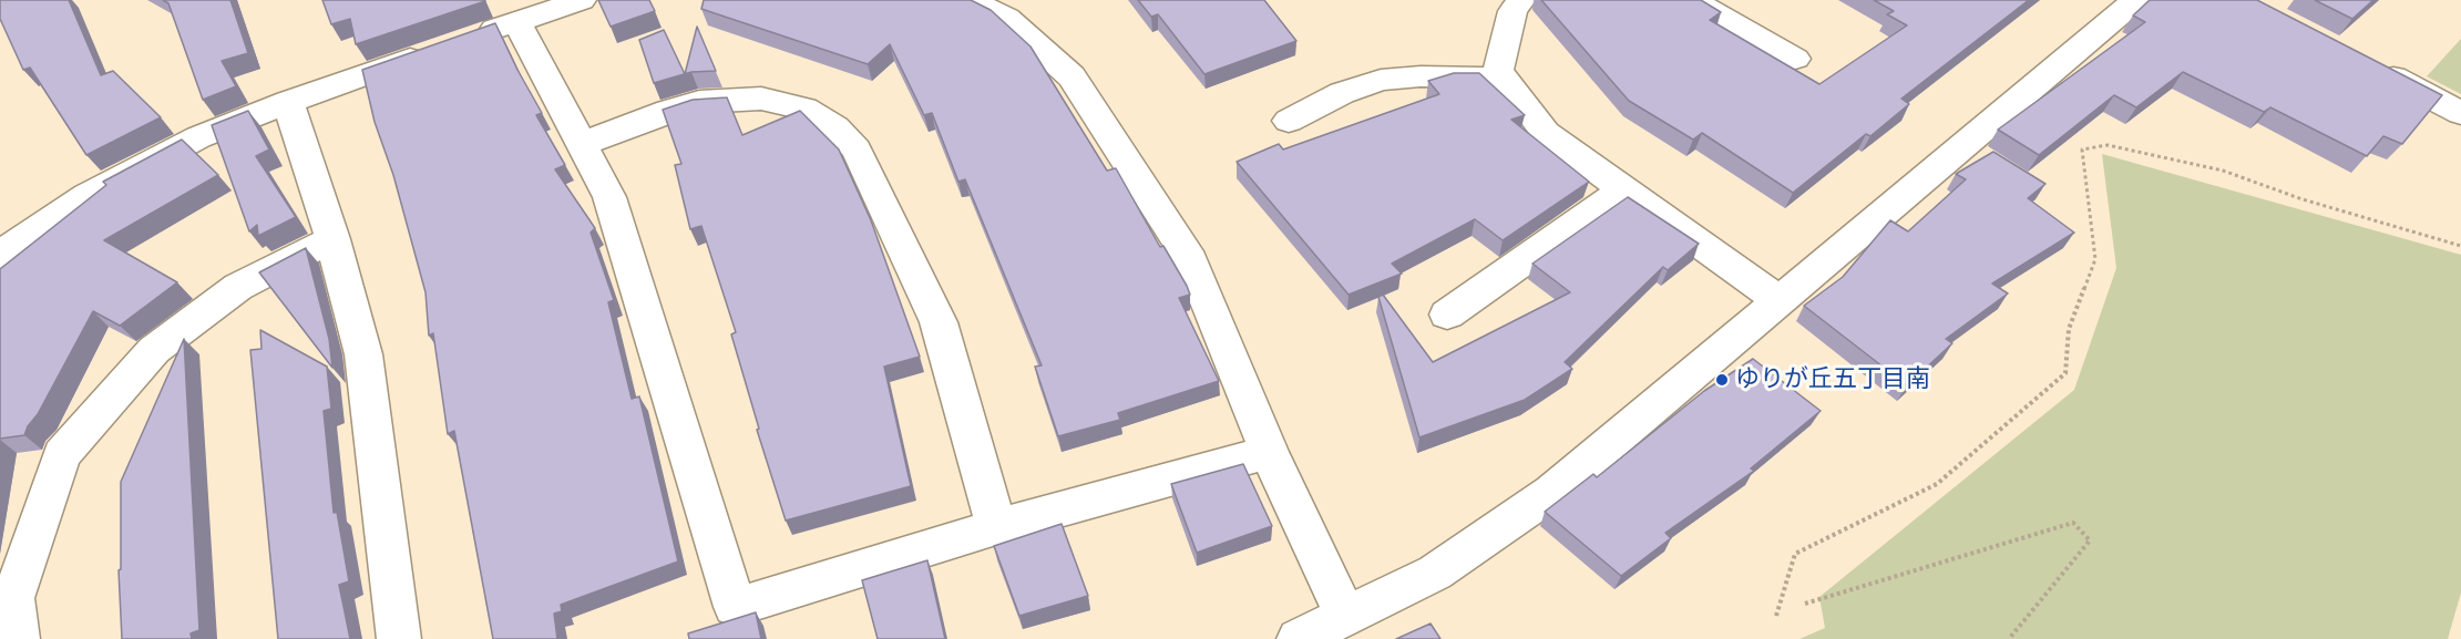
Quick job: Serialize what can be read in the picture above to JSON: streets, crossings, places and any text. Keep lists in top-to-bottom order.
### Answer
{
  "places": ["ゆりが丘五丁目南"]
}
